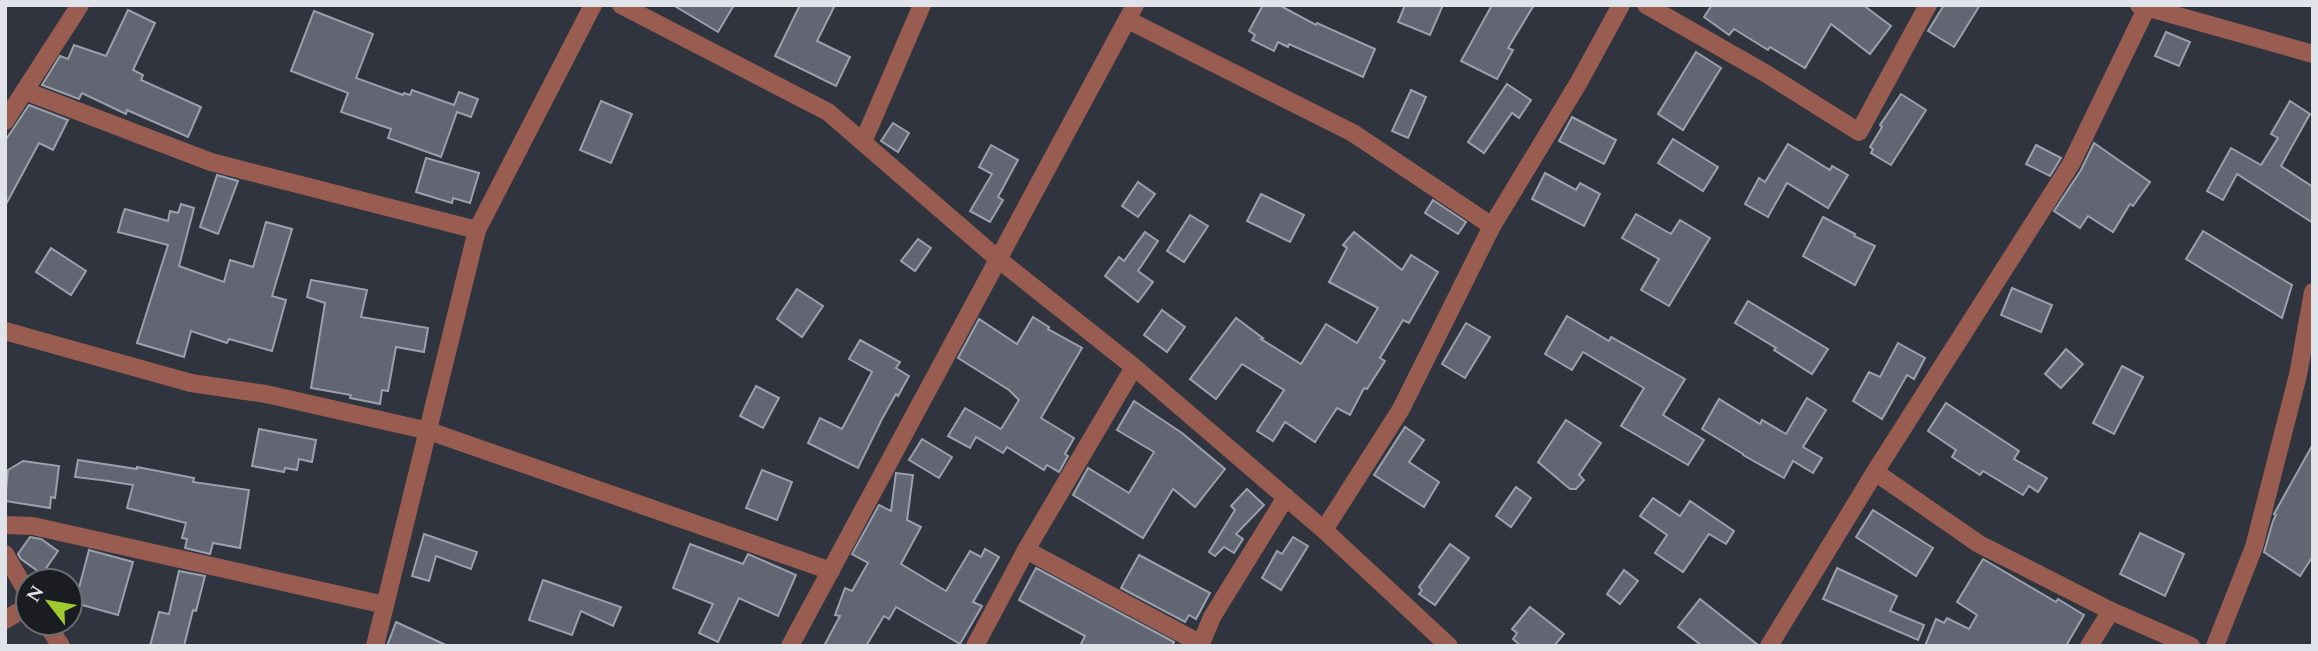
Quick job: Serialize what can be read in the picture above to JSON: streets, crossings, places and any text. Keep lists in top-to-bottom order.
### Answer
{
  "north": "top left"
}
